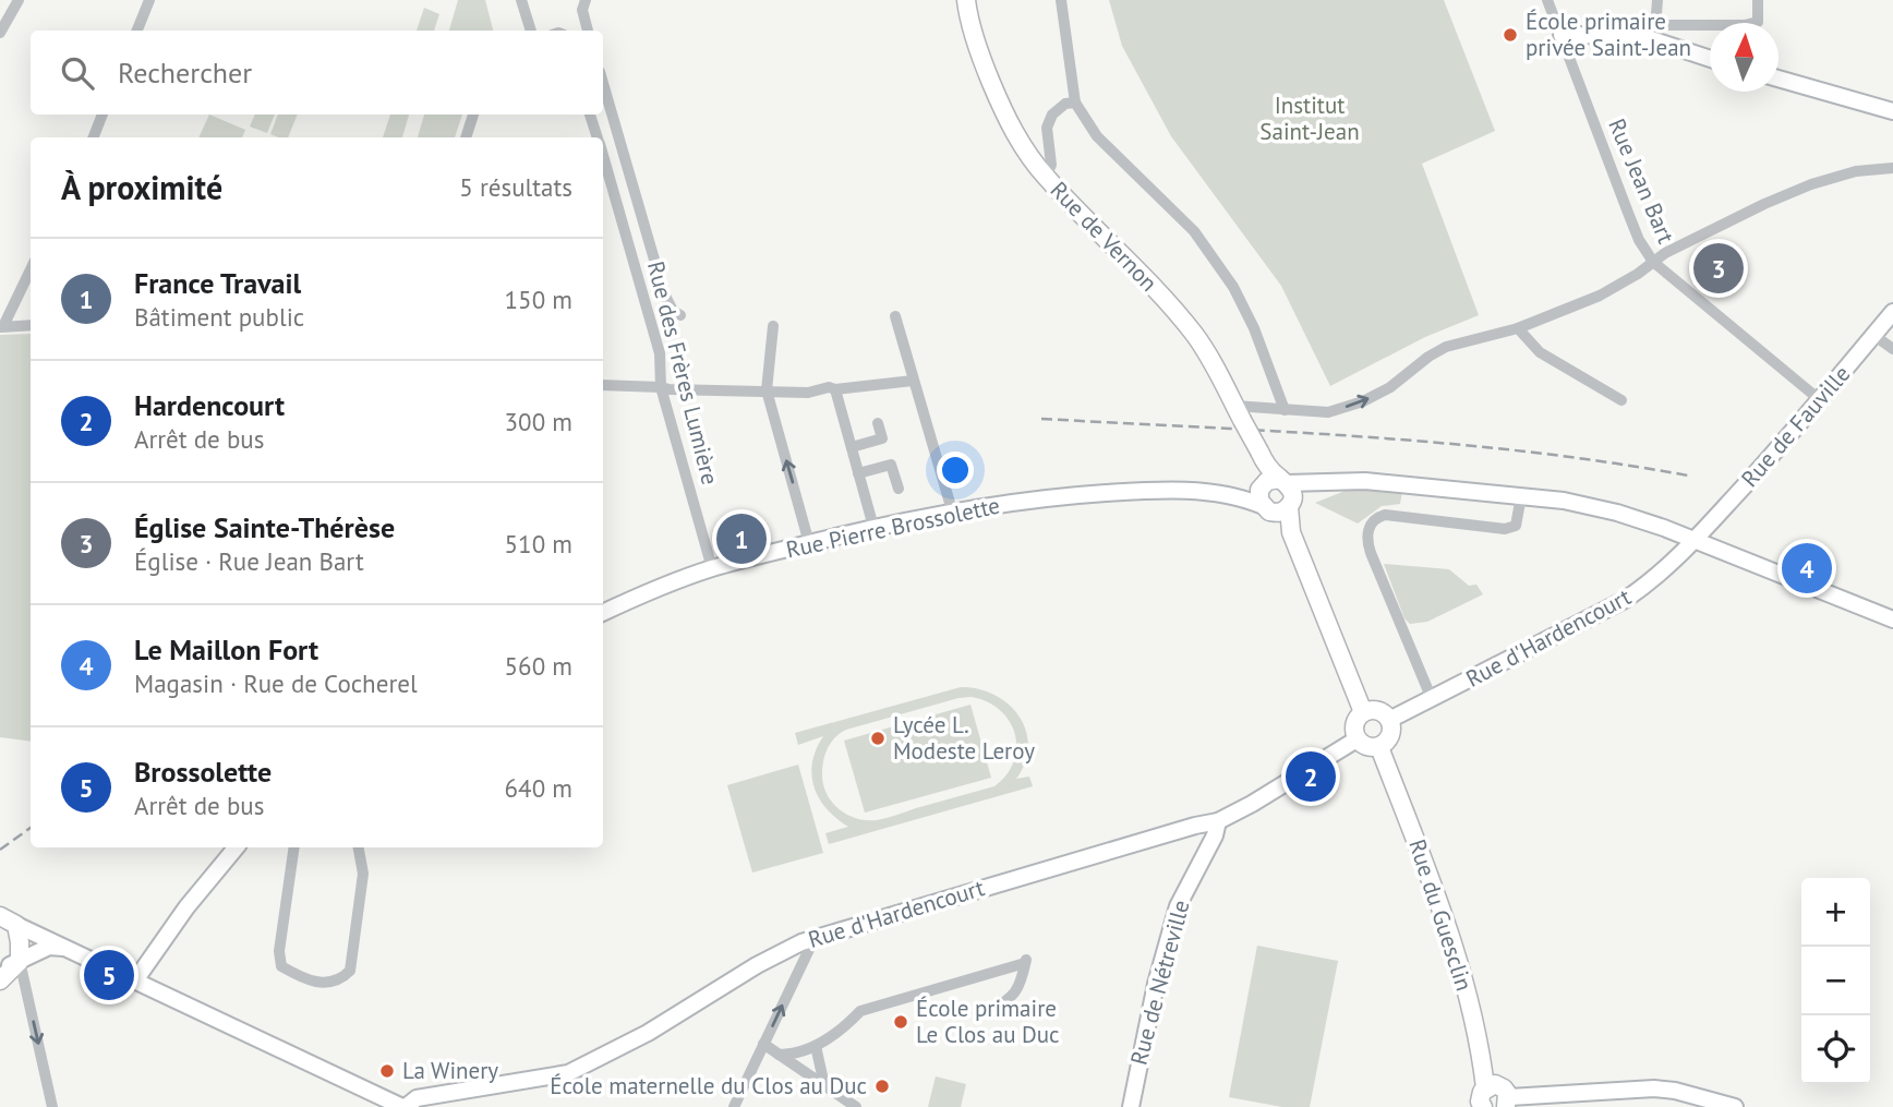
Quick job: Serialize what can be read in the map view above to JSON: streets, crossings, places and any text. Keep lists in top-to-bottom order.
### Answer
{
  "streets": {
    "main road": [
      "Rue de Vernon",
      "Rue de Fauville",
      "Rue Pierre Brossolette",
      "Rue d'Hardencourt",
      "Rue du Guesclin",
      "Rue de Nétreville"
    ],
    "street": ["Rue Jean Bart", "Rue des Frères Lumière"]
  },
  "crossings": [
    ["Rue Jean Bart", "Rue de Fauville"],
    ["Rue de Vernon", "Rue Pierre Brossolette"],
    ["Rue de Vernon", "Rue d'Hardencourt"],
    ["Rue de Vernon", "Rue du Guesclin"],
    ["Rue des Frères Lumière", "Rue Pierre Brossolette"],
    ["Rue de Fauville", "Rue Pierre Brossolette"],
    ["Rue de Fauville", "Rue d'Hardencourt"],
    ["Rue Pierre Brossolette", "Rue d'Hardencourt"],
    ["Rue d'Hardencourt", "Rue du Guesclin"],
    ["Rue d'Hardencourt", "Rue de Nétreville"]
  ],
  "parks": ["Institut Saint-Jean"],
  "places": [
    "École primaire privée Saint-Jean",
    "Lycée L. Modeste Leroy",
    "École primaire Le Clos au Duc",
    "La Winery",
    "École maternelle du Clos au Duc"
  ],
  "north": "top",
  "page": {
    "search": "Rechercher",
    "heading": ["À proximité", "5 résultats"],
    "list": [
      {
        "mark": "1",
        "name": "France Travail",
        "note": "Bâtiment public",
        "value": "150 m"
      },
      {
        "mark": "2",
        "name": "Hardencourt",
        "note": "Arrêt de bus",
        "value": "300 m"
      },
      {
        "mark": "3",
        "name": "Église Sainte-Thérèse",
        "note": "Église · Rue Jean Bart",
        "value": "510 m"
      },
      {
        "mark": "4",
        "name": "Le Maillon Fort",
        "note": "Magasin · Rue de Cocherel",
        "value": "560 m"
      },
      {
        "mark": "5",
        "name": "Brossolette",
        "note": "Arrêt de bus",
        "value": "640 m"
      }
    ],
    "pins": [
      "3",
      "1",
      "4",
      "2",
      "5"
    ],
    "map_buttons": ["+", "−"]
  }
}
